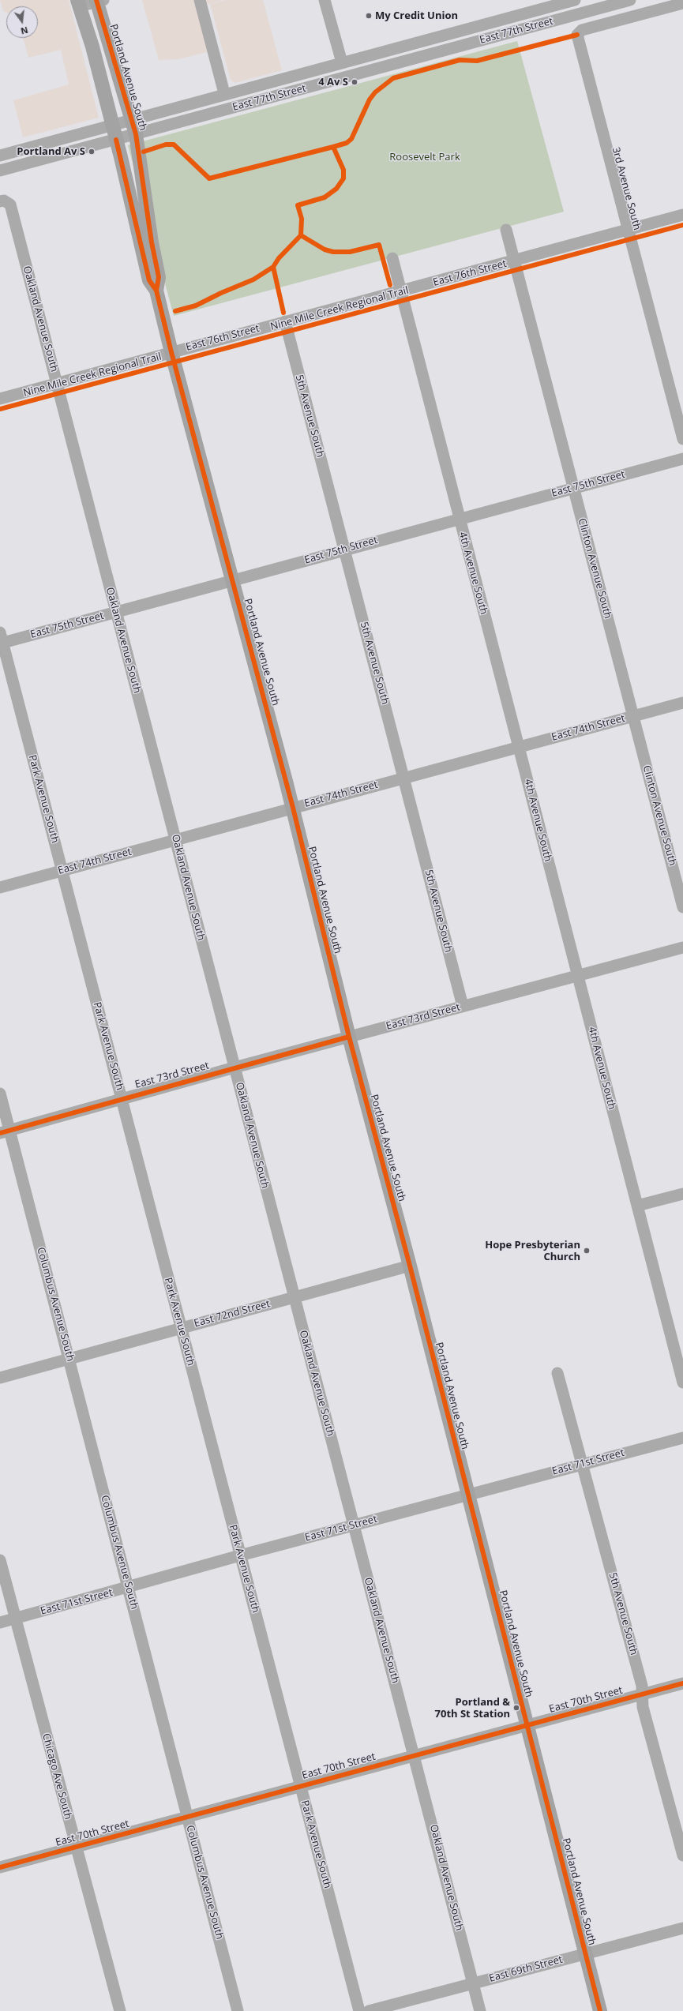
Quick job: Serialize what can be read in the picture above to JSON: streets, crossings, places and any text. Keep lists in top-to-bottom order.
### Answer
{
  "streets": {
    "main road": ["Portland Avenue South"],
    "street": [
      "East 77th Street",
      "3rd Avenue South",
      "East 76th Street",
      "Oakland Avenue South",
      "5th Avenue South",
      "East 75th Street",
      "Clinton Avenue South",
      "4th Avenue South",
      "East 74th Street",
      "Park Avenue South",
      "East 73rd Street",
      "Columbus Avenue South",
      "East 72nd Street",
      "East 71st Street",
      "East 70th Street",
      "Chicago Ave South",
      "East 69th Street"
    ],
    "cycle path": ["Nine Mile Creek Regional Trail"]
  },
  "crossings": [
    ["East 77th Street", "Portland Avenue South"],
    ["Portland Avenue South", "East 76th Street"],
    ["Portland Avenue South", "East 75th Street"],
    ["Portland Avenue South", "East 74th Street"],
    ["Portland Avenue South", "East 73rd Street"],
    ["Portland Avenue South", "East 72nd Street"],
    ["Portland Avenue South", "East 71st Street"],
    ["Portland Avenue South", "East 70th Street"],
    ["Portland Avenue South", "East 69th Street"],
    ["3rd Avenue South", "East 76th Street"],
    ["East 76th Street", "Oakland Avenue South"],
    ["East 76th Street", "5th Avenue South"],
    ["East 76th Street", "Clinton Avenue South"],
    ["East 76th Street", "4th Avenue South"],
    ["Oakland Avenue South", "East 75th Street"],
    ["Oakland Avenue South", "East 74th Street"],
    ["Oakland Avenue South", "East 73rd Street"],
    ["Oakland Avenue South", "East 72nd Street"],
    ["Oakland Avenue South", "East 71st Street"],
    ["Oakland Avenue South", "East 70th Street"],
    ["Oakland Avenue South", "East 69th Street"],
    ["5th Avenue South", "East 75th Street"],
    ["5th Avenue South", "East 74th Street"],
    ["5th Avenue South", "East 73rd Street"],
    ["5th Avenue South", "East 71st Street"],
    ["5th Avenue South", "East 70th Street"],
    ["East 75th Street", "Clinton Avenue South"],
    ["East 75th Street", "4th Avenue South"],
    ["East 75th Street", "Park Avenue South"],
    ["Clinton Avenue South", "East 74th Street"],
    ["4th Avenue South", "East 74th Street"],
    ["4th Avenue South", "East 73rd Street"],
    ["East 74th Street", "Park Avenue South"],
    ["Park Avenue South", "East 73rd Street"],
    ["Park Avenue South", "East 72nd Street"],
    ["Park Avenue South", "East 71st Street"],
    ["Park Avenue South", "East 70th Street"],
    ["East 73rd Street", "Columbus Avenue South"],
    ["Columbus Avenue South", "East 72nd Street"],
    ["Columbus Avenue South", "East 71st Street"],
    ["Columbus Avenue South", "East 70th Street"],
    ["East 71st Street", "Chicago Ave South"],
    ["East 70th Street", "Chicago Ave South"]
  ],
  "parks": ["Roosevelt Park"],
  "places": [
    "My Credit Union",
    "4 Av S",
    "Portland Av S",
    "Hope Presbyterian Church",
    "Portland & 70th St Station"
  ],
  "north": "bottom"
}
